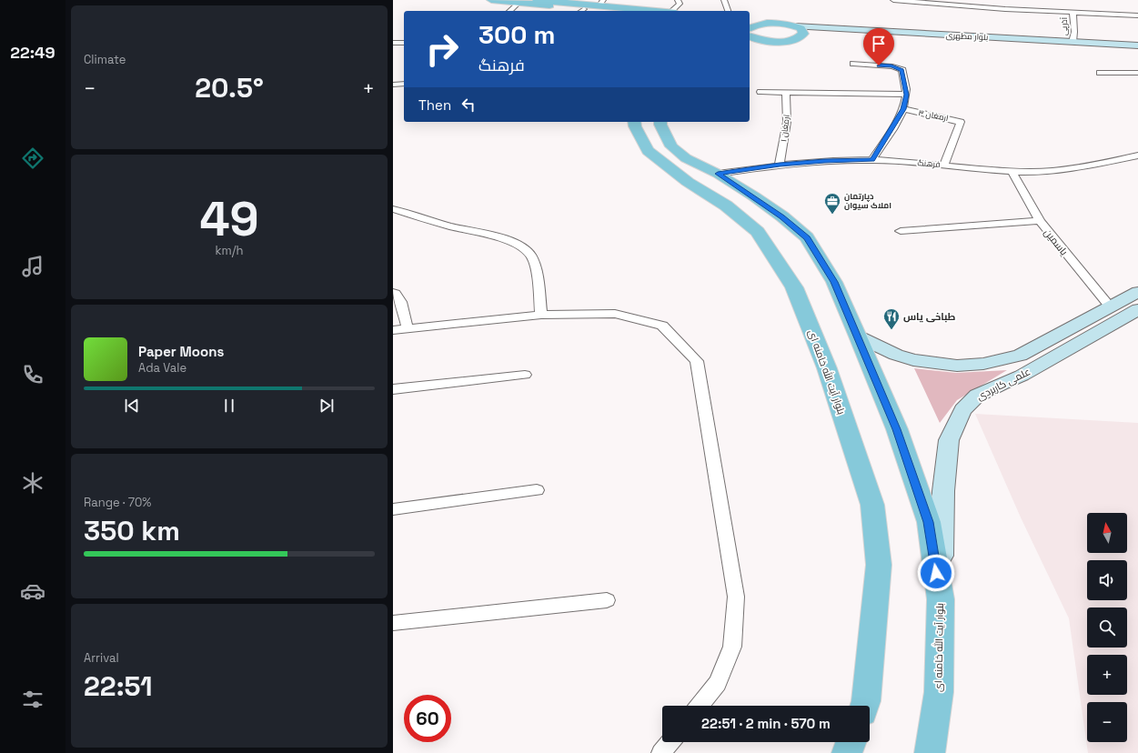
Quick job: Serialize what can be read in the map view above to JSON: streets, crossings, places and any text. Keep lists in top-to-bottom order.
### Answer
{
  "streets": {
    "main road": ["بلوار آیت الله خامنه ای"],
    "street": [
      "آذرپی",
      "بلوار مطهری",
      "ارمغان ۳",
      "ارمغان ۱",
      "فرهنگ",
      "یاسمین",
      "علمی کاربردی"
    ]
  },
  "crossings": [
    ["آذرپی", "بلوار مطهری"],
    ["ارمغان ۳", "فرهنگ"],
    ["ارمغان ۱", "فرهنگ"],
    ["فرهنگ", "یاسمین"],
    ["فرهنگ", "بلوار آیت الله خامنه ای"],
    ["یاسمین", "علمی کاربردی"],
    ["بلوار آیت الله خامنه ای", "علمی کاربردی"]
  ],
  "places": {
    "office": ["دپارتمان املاک سیوان"],
    "restaurant": ["طباخی یاس"]
  },
  "north": "top",
  "page": {
    "tabs": "22:49",
    "tile": [
      "Climate",
      ["49", "km/h"],
      ["Range · 70%", "350 km"],
      ["Arrival", "22:51"]
    ],
    "turn": ["300 m", "فرهنگ"],
    "heat": ["−", "20.5°", "+"],
    "then": "Then",
    "song": ["Paper Moons", "Ada Vale"],
    "map_buttons": ["+", "−"],
    "limit": "60",
    "trip": "22:51 · 2 min · 570 m"
  }
}
